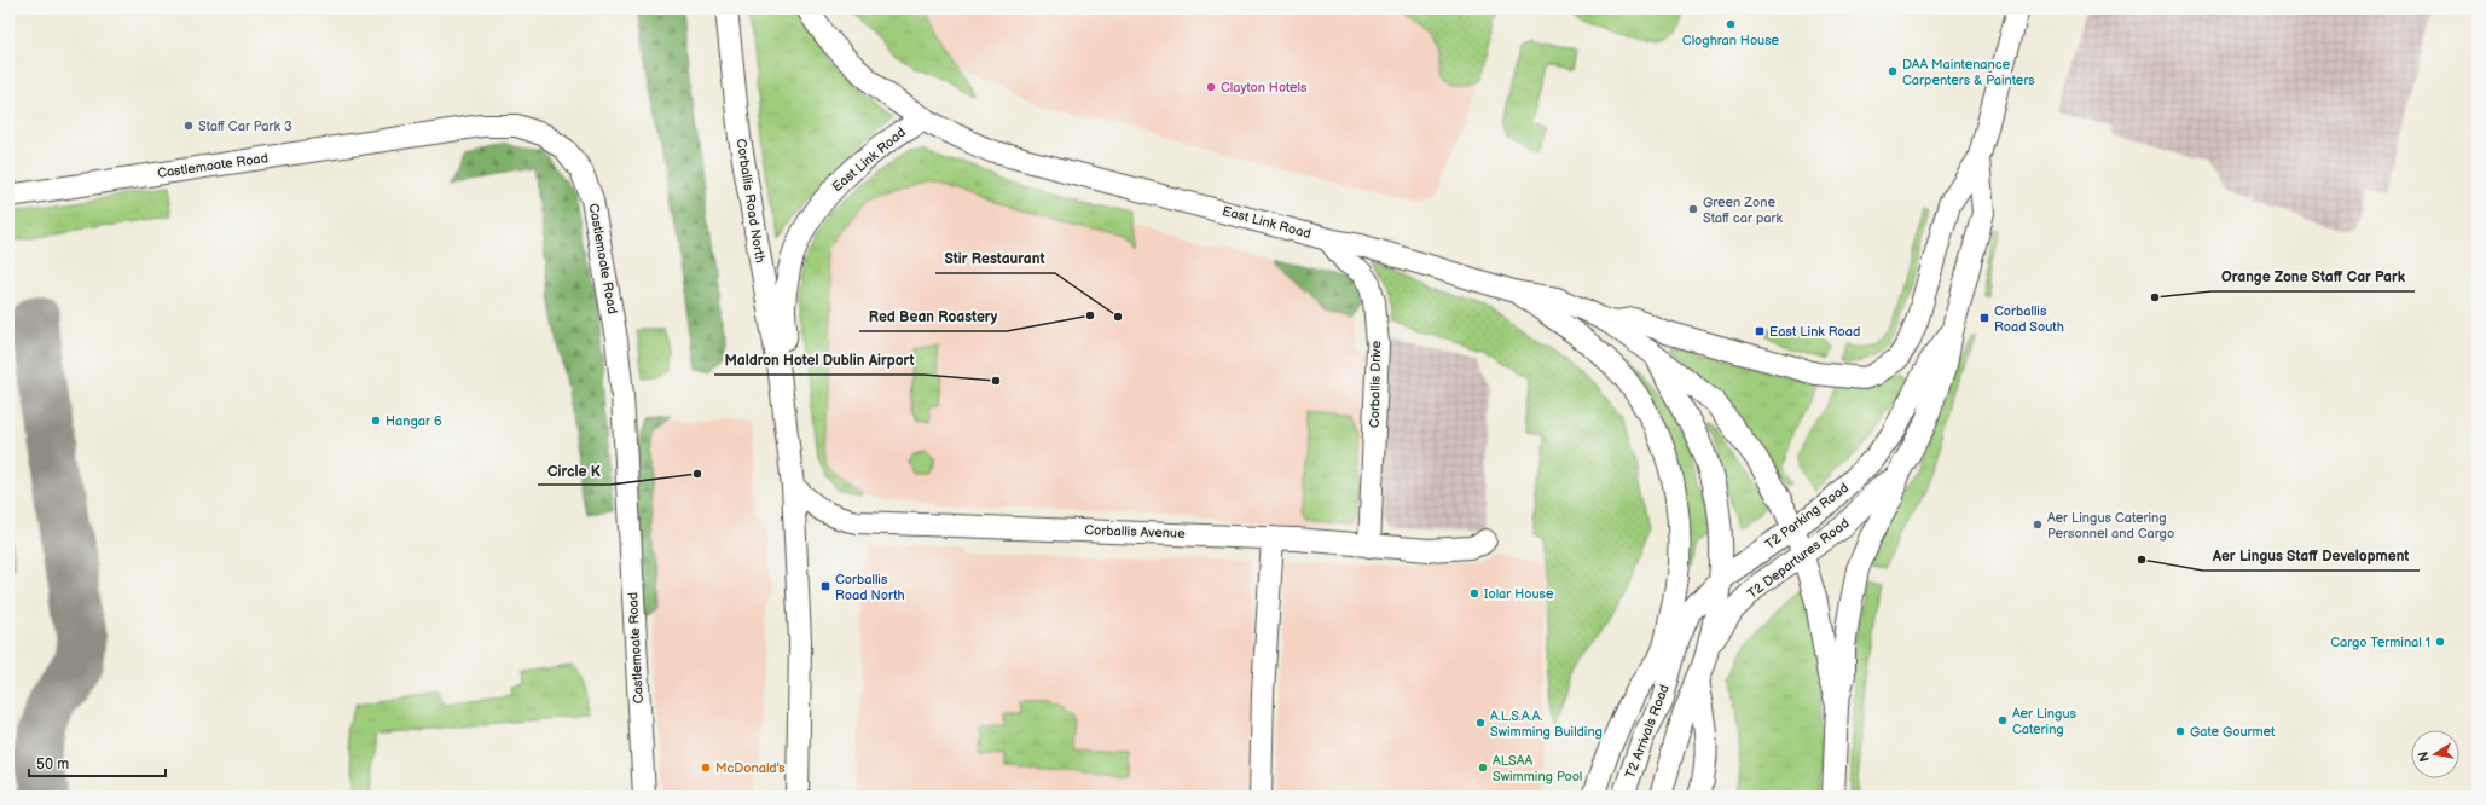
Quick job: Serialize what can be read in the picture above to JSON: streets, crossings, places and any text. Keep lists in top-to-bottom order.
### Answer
{
  "streets": {
    "street": [
      "East Link Road",
      "Castlemoate Road",
      "Corballis Road North",
      "Corballis Drive",
      "T2 Parking Road",
      "Corballis Avenue",
      "T2 Departures Road",
      "T2 Arrivals Road"
    ]
  },
  "crossings": [
    ["East Link Road", "Corballis Road North"],
    ["East Link Road", "Corballis Drive"],
    ["East Link Road", "T2 Parking Road"],
    ["East Link Road", "T2 Arrivals Road"],
    ["Corballis Road North", "Corballis Avenue"],
    ["Corballis Drive", "Corballis Avenue"],
    ["T2 Parking Road", "T2 Arrivals Road"]
  ],
  "places": {
    "other": [
      "Cloghran House",
      "DAA Maintenance Carpenters & Painters",
      "Clayton Hotels",
      "Staff Car Park 3",
      "Green Zone Staff car park",
      "Orange Zone Staff Car Park",
      "Red Bean Roastery",
      "Stir Restaurant",
      "Maldron Hotel Dublin Airport",
      "Hangar 6",
      "Circle K",
      "Aer Lingus Catering Personnel and Cargo",
      "Aer Lingus Staff Development",
      "Iolar House",
      "Cargo Terminal 1",
      "Aer Lingus Catering",
      "A.L.S.A.A. Swimming Building",
      "Gate Gourmet",
      "McDonald's",
      "ALSAA Swimming Pool"
    ],
    "transit": ["Corballis Road South", "East Link Road", "Corballis Road North"]
  },
  "scale_bar": "50 m",
  "north": "left"
}
